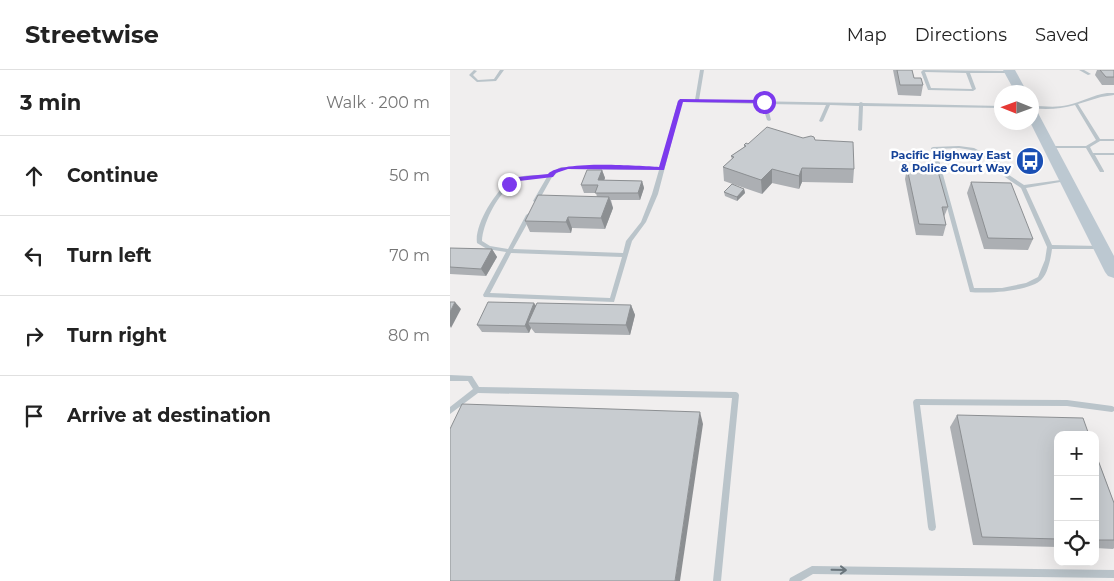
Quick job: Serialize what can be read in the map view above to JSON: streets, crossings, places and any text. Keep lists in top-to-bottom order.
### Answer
{
  "places": {
    "bus stop": ["Pacific Highway East & Police Court Way"]
  },
  "north": "left",
  "page": {
    "header": "Streetwise",
    "nav": ["Map", "Directions", "Saved"],
    "heading": ["3 min", "Walk · 200 m"],
    "list": [
      ["Continue", "50 m"],
      ["Turn left", "70 m"],
      ["Turn right", "80 m"],
      "Arrive at destination"
    ],
    "map_buttons": ["+", "−"]
  }
}
